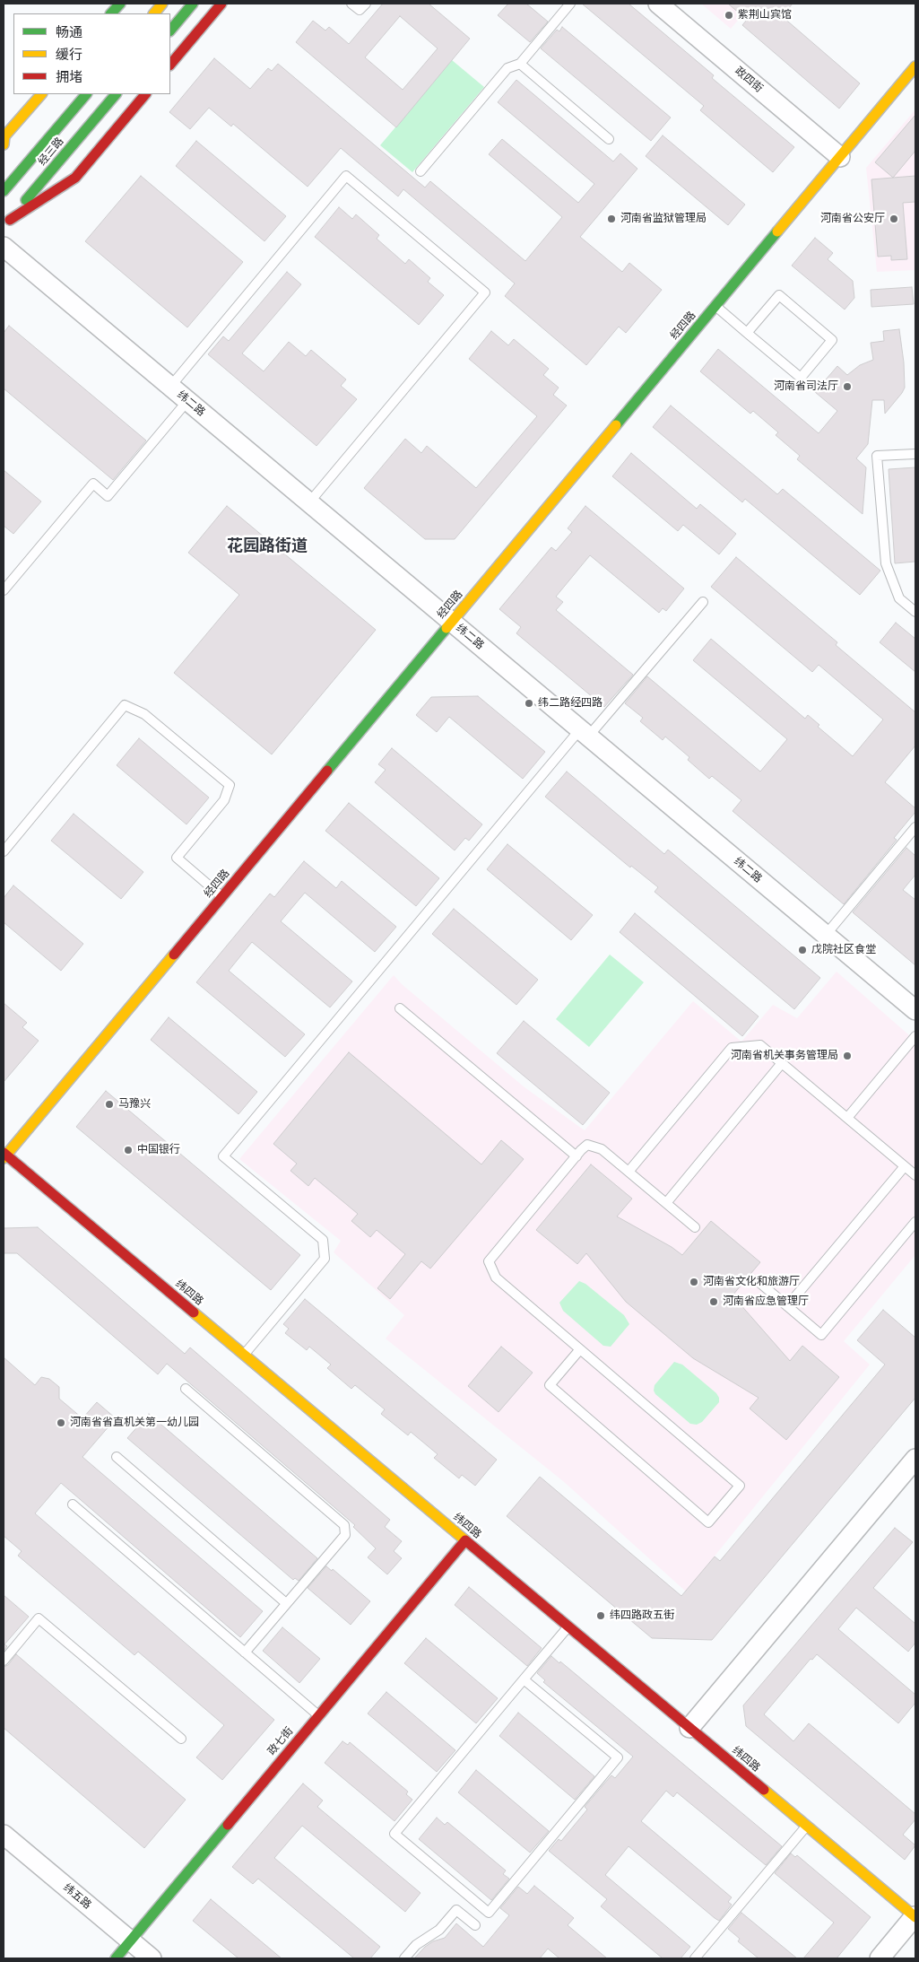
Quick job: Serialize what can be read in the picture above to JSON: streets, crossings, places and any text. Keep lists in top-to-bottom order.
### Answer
{
  "streets": {
    "street": [
      "政四街",
      "经三路",
      "经四路",
      "纬二路",
      "纬四路",
      "政七街",
      "纬五路"
    ]
  },
  "crossings": [
    ["政四街", "经四路"],
    ["经四路", "纬二路"],
    ["经四路", "纬四路"],
    ["纬四路", "政七街"],
    ["政七街", "纬五路"]
  ],
  "districts": ["花园路街道"],
  "places": [
    "紫荆山宾馆",
    "河南省监狱管理局",
    "河南省公安厅",
    "河南省司法厅",
    "纬二路经四路",
    "戊院社区食堂",
    "河南省机关事务管理局",
    "马豫兴",
    "中国银行",
    "河南省文化和旅游厅",
    "河南省应急管理厅",
    "河南省省直机关第一幼儿园",
    "纬四路政五街"
  ],
  "legend": ["畅通", "缓行", "拥堵"]
}
